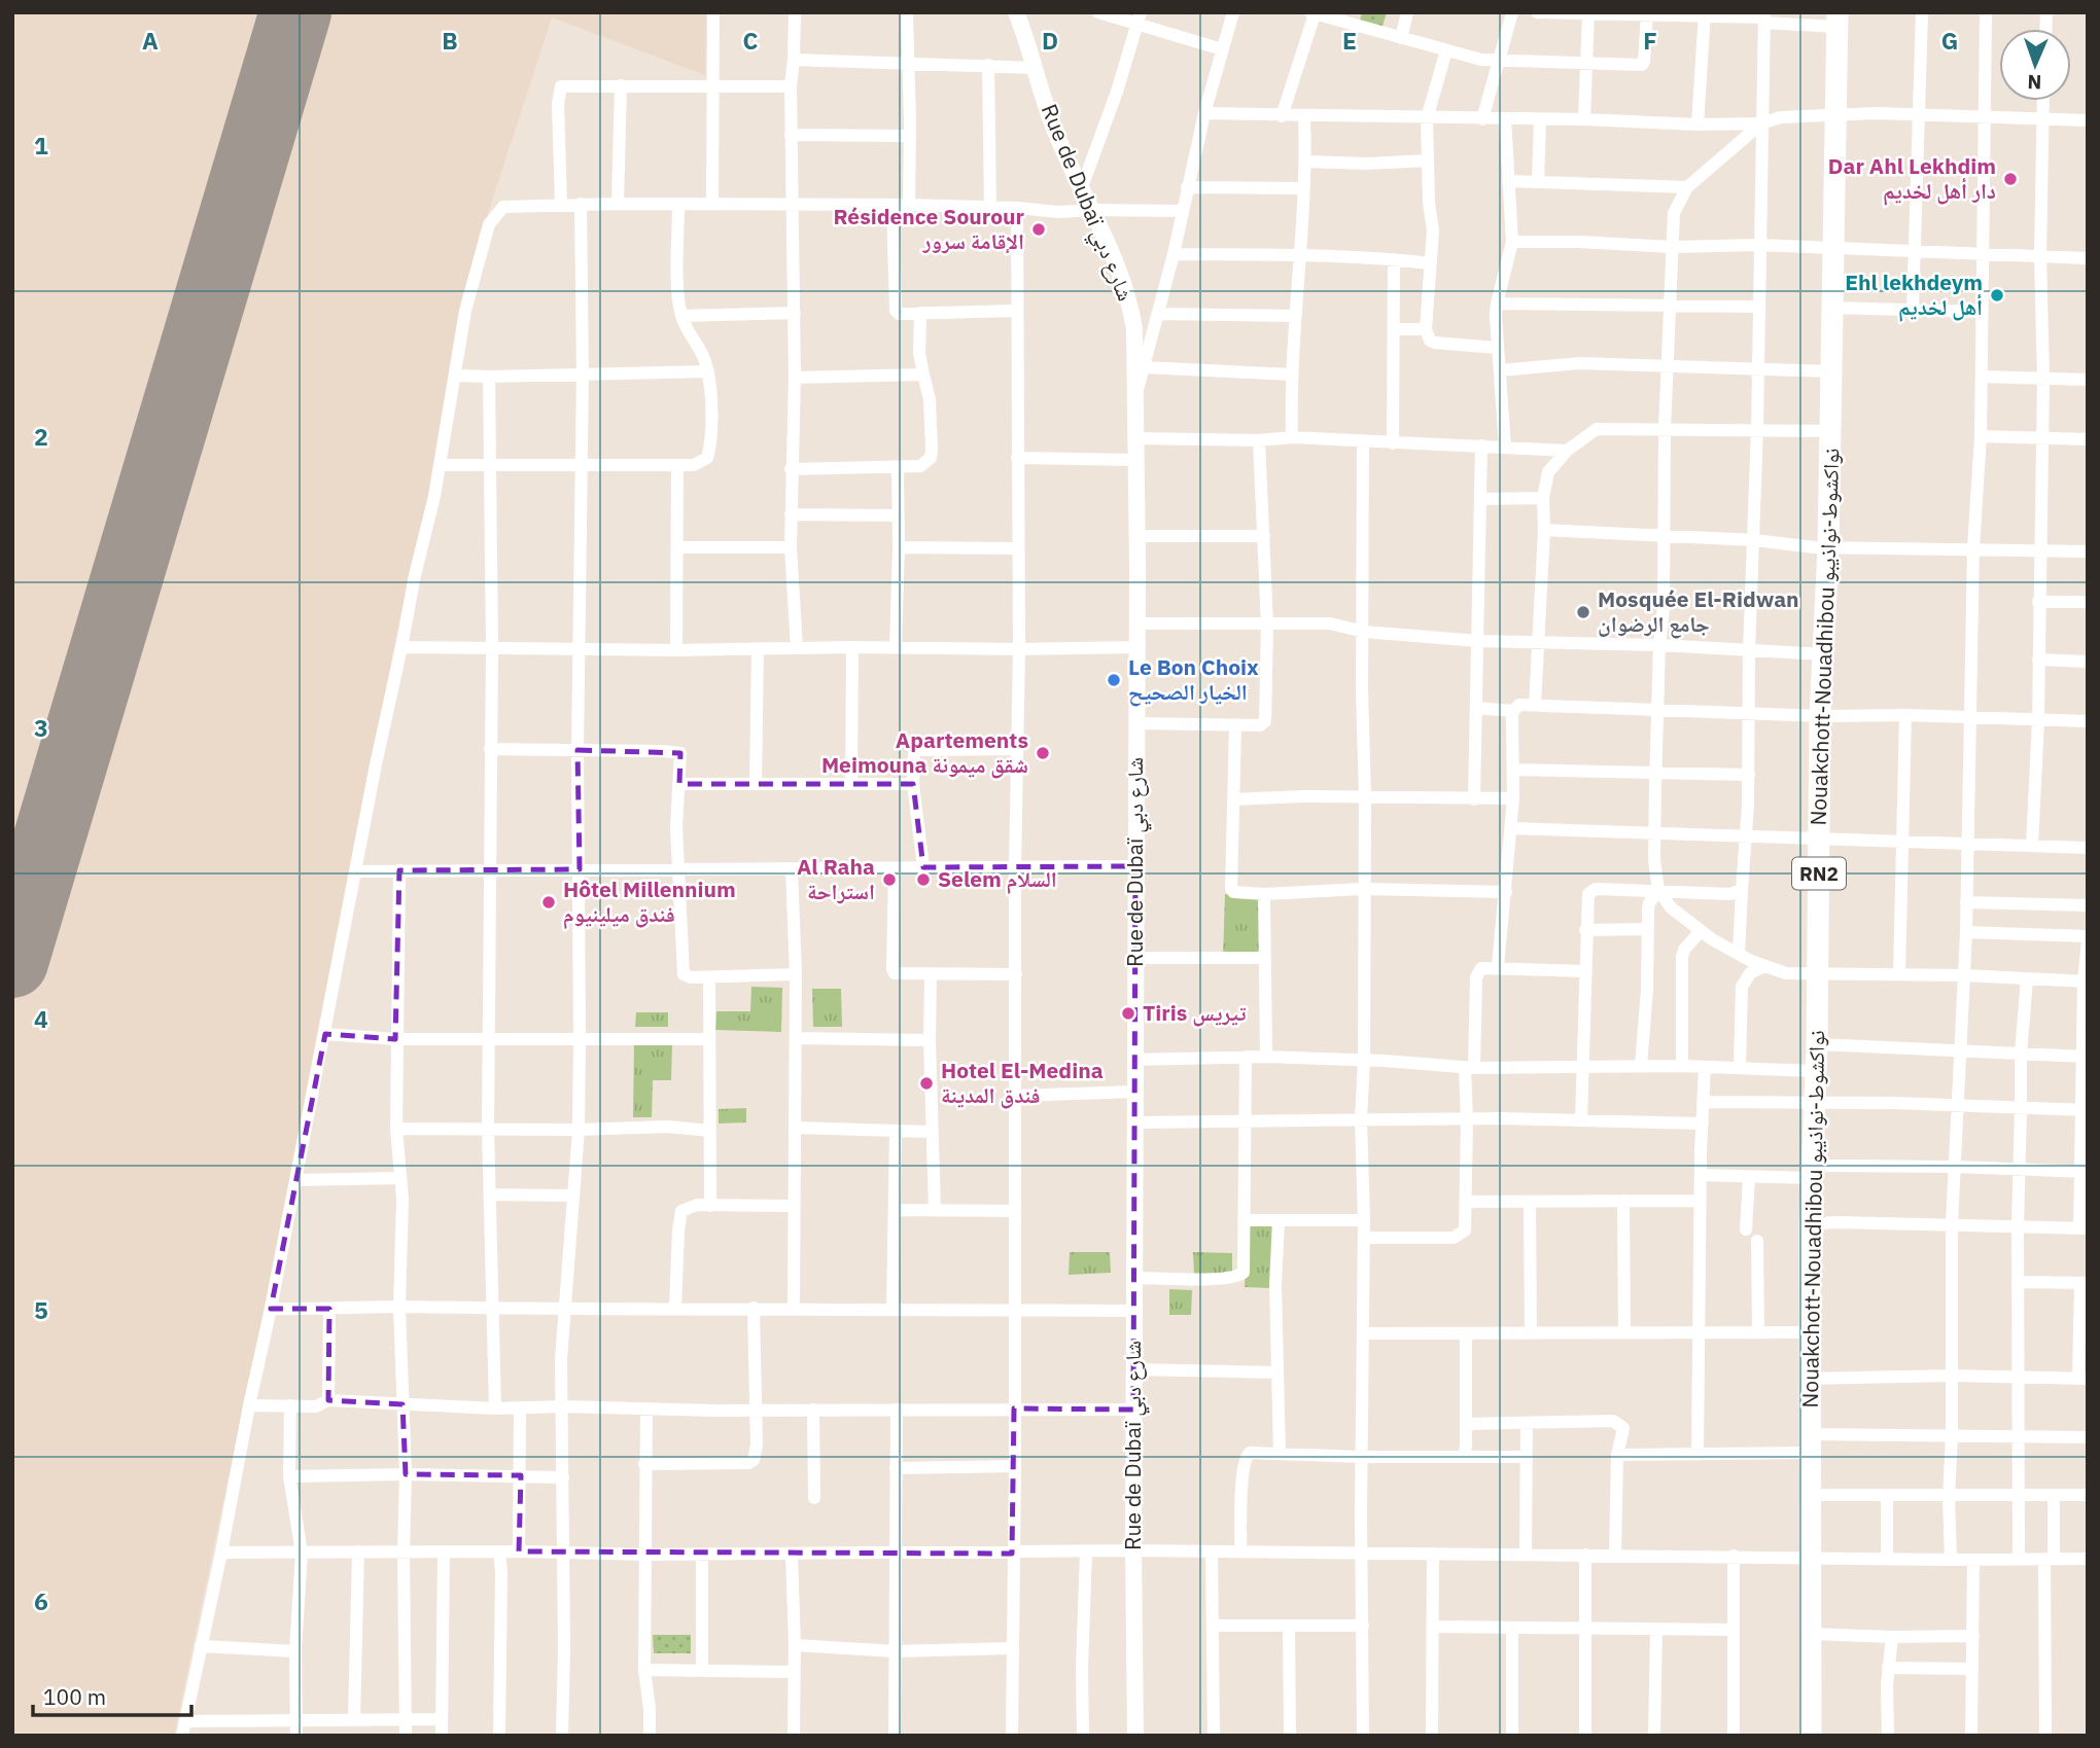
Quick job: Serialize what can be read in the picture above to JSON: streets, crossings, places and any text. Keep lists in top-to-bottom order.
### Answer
{
  "streets": {
    "highway": ["Nouakchott-Nouadhibou نواكشوط-نواذيبو", "RN2"],
    "street": ["Rue de Dubaï شارع دبي"]
  },
  "places": [
    "Dar Ahl Lekhdim دار أهل لخديم",
    "Résidence Sourour الإقامة سرور",
    "Ehl lekhdeym أهل لخديم",
    "Mosquée El-Ridwan جامع الرضوان",
    "Le Bon Choix الخيار الصحيح",
    "Apartements Meimouna شقق ميمونة",
    "Al Raha استراحة",
    "Selem السلام",
    "Hôtel Millennium فندق ميلينيوم",
    "Tiris تيريس",
    "Hotel El-Medina فندق المدينة"
  ],
  "scale_bar": "100 m",
  "north": "bottom",
  "grid": {
    "columns": [
      "A",
      "B",
      "C",
      "D",
      "E",
      "F",
      "G"
    ],
    "rows": [
      "1",
      "2",
      "3",
      "4",
      "5",
      "6"
    ]
  }
}
